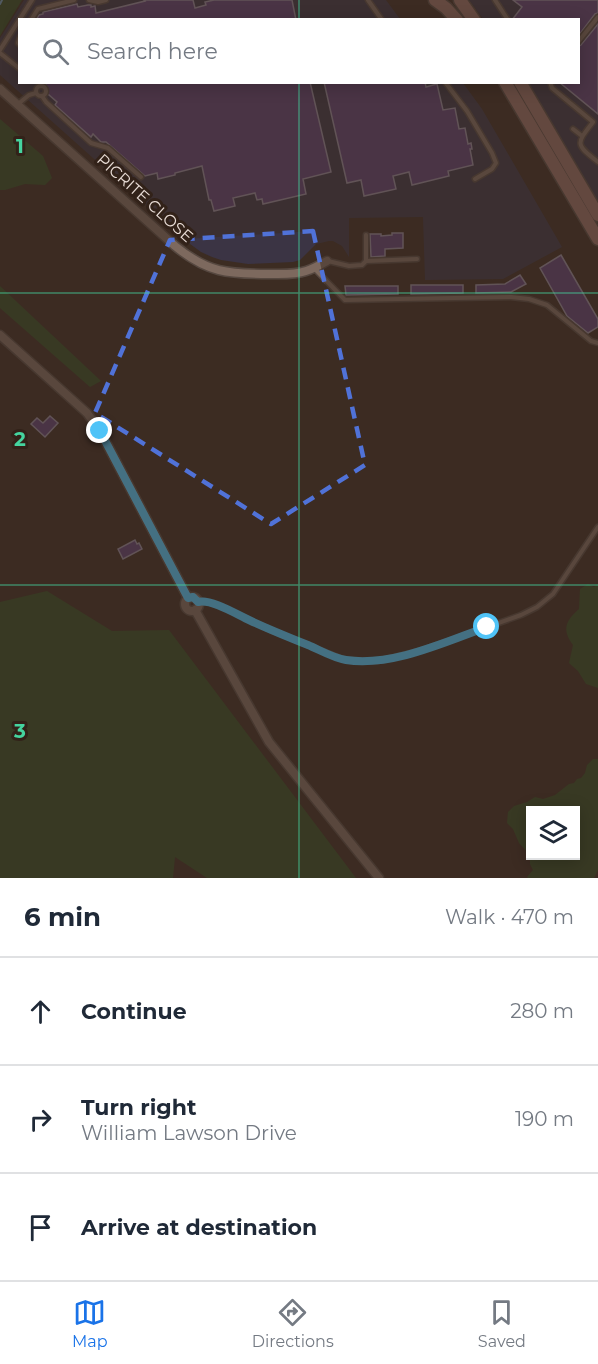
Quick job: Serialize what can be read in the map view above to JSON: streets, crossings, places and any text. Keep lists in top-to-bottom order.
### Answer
{
  "streets": {
    "street": ["PICRITE CLOSE"]
  },
  "page": {
    "search": "Search here",
    "heading": ["6 min", "Walk · 470 m"],
    "list": [
      ["Continue", "280 m"],
      ["Turn right", "William Lawson Drive", "190 m"],
      "Arrive at destination"
    ],
    "nav": ["Map", "Directions", "Saved"]
  },
  "grid": {
    "rows": ["1", "2", "3"]
  }
}
